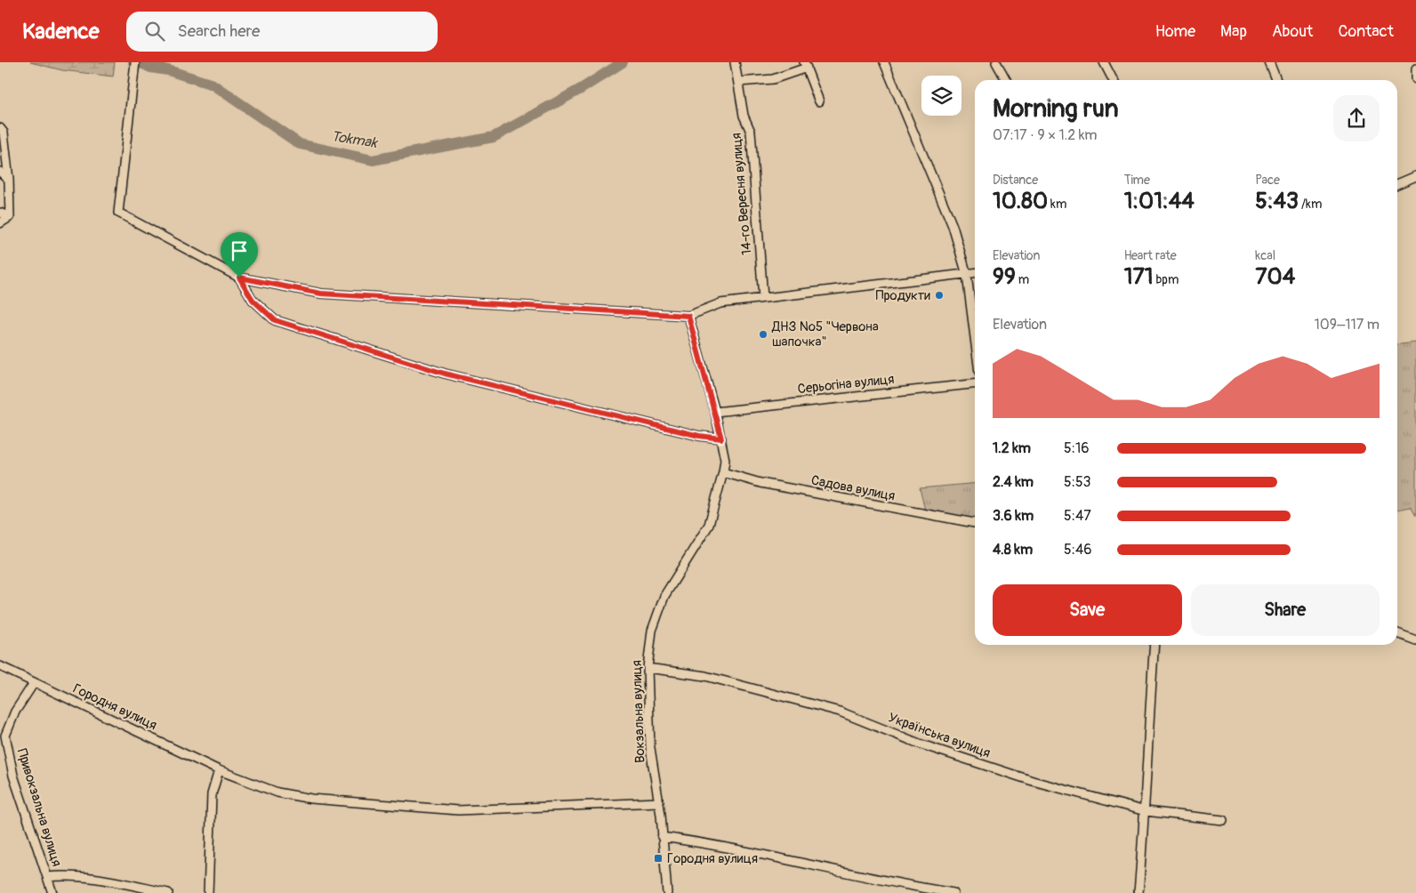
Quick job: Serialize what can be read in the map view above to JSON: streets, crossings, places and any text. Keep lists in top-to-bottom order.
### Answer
{
  "streets": {
    "street": [
      "14-го Вересня вулиця",
      "Серьогіна вулиця",
      "Садова вулиця",
      "Городня вулиця",
      "Вокзальна вулиця",
      "Українська вулиця",
      "Привокзальна вулиця"
    ]
  },
  "crossings": [
    ["Серьогіна вулиця", "Вокзальна вулиця"],
    ["Садова вулиця", "Вокзальна вулиця"],
    ["Городня вулиця", "Вокзальна вулиця"],
    ["Городня вулиця", "Привокзальна вулиця"],
    ["Вокзальна вулиця", "Українська вулиця"]
  ],
  "water": ["Tokmak"],
  "places": {
    "other": ["Продукти", "ДНЗ №5 \"Червона шапочка\""],
    "transit": ["Городня вулиця"]
  },
  "page": {
    "header": "Kadence",
    "search": "Search here",
    "nav": [
      "Home",
      "Map",
      "About",
      "Contact"
    ],
    "heading": ["Morning run", "07:17 · 9 × 1.2 km"],
    "stats": [
      ["Distance", "10.80 km"],
      ["Time", "1:01:44"],
      ["Pace", "5:43 /km"],
      ["Elevation", "99 m"],
      ["Heart rate", "171 bpm"],
      ["kcal", "704"]
    ],
    "chart": ["Elevation", "109–117 m"],
    "list": [
      {
        "name": "1.2 km",
        "note": "5:16"
      },
      {
        "name": "2.4 km",
        "note": "5:53"
      },
      {
        "name": "3.6 km",
        "note": "5:47"
      },
      {
        "name": "4.8 km",
        "note": "5:46"
      }
    ],
    "buttons": ["Save", "Share"]
  }
}
